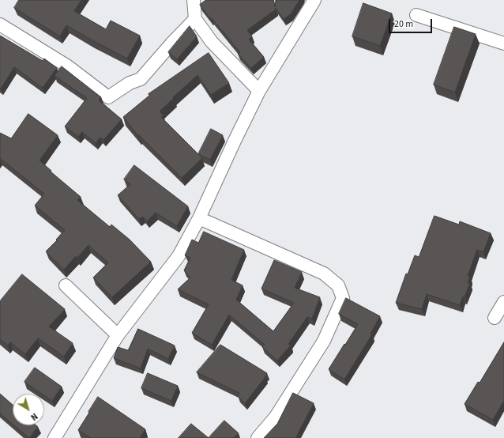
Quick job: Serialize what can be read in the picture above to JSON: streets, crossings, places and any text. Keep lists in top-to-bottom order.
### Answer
{
  "scale_bar": "20 m",
  "north": "bottom right"
}
